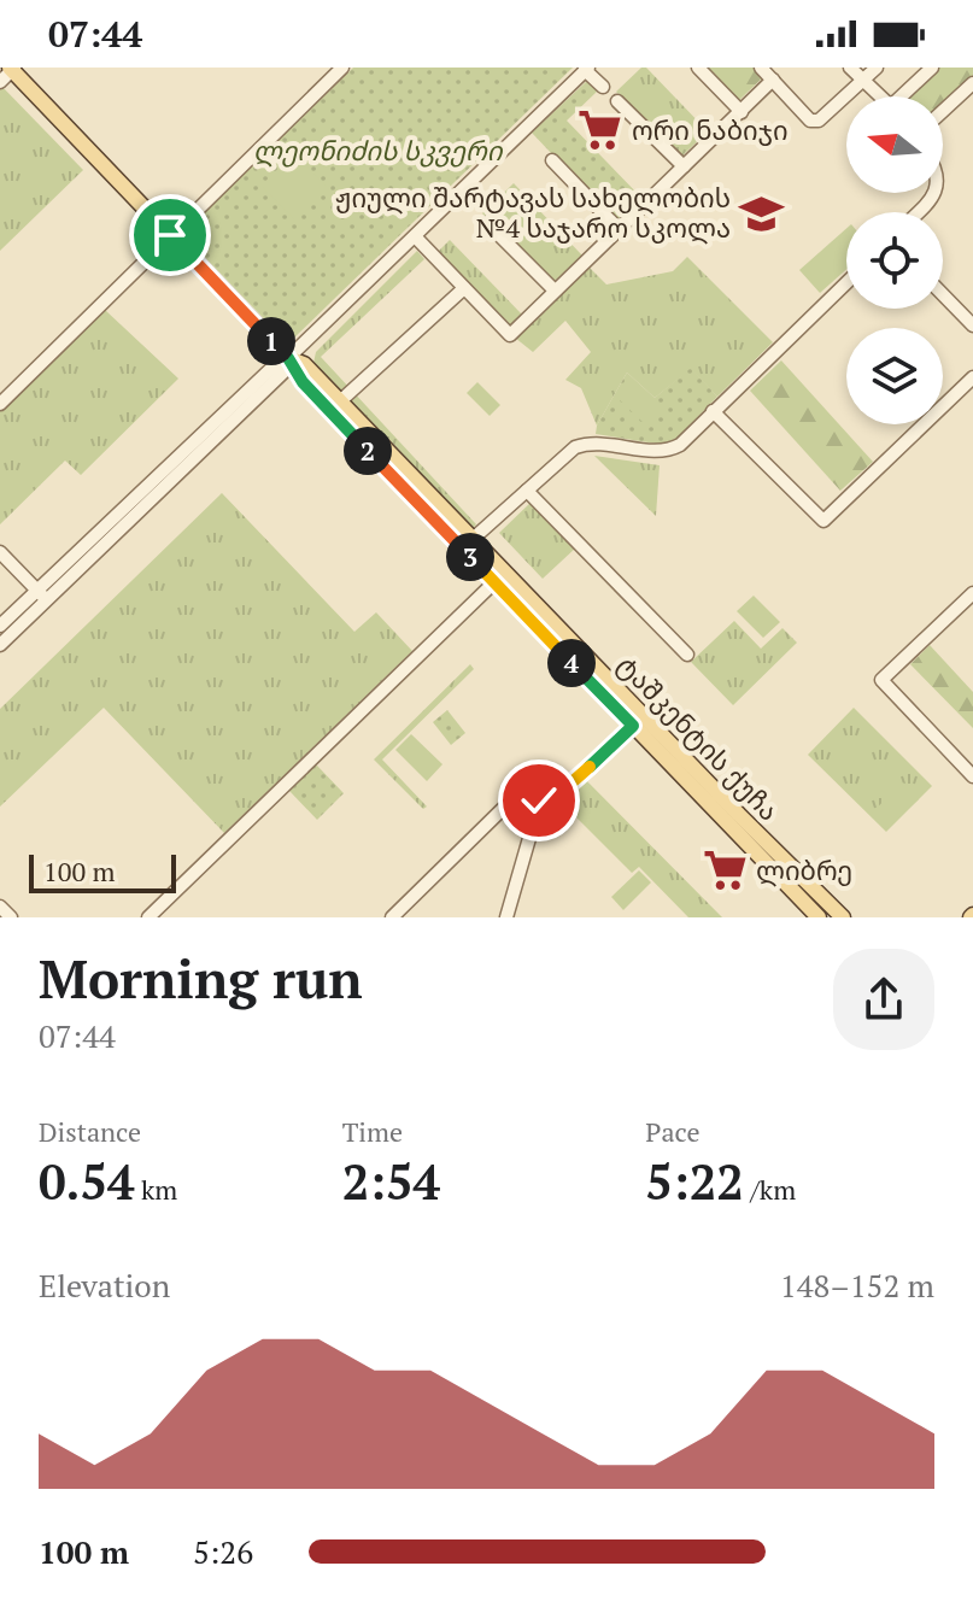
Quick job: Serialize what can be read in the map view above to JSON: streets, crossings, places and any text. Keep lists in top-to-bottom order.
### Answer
{
  "streets": {
    "main road": ["ტაშკენტის ქუჩა"]
  },
  "parks": ["ლეონიძის სკვერი"],
  "places": {
    "supermarket": ["ორი ნაბიჯი", "ლიბრე"],
    "school or university": ["ჟიული შარტავას სახელობის №4 საჯარო სკოლა"]
  },
  "scale_bar": "100 m",
  "north": "left",
  "page": {
    "status": "07:44",
    "pins": [
      "1",
      "2",
      "3",
      "4"
    ],
    "scale": "100 m",
    "heading": ["Morning run", "07:44"],
    "stats": [
      ["Distance", "0.54 km"],
      ["Time", "2:54"],
      ["Pace", "5:22 /km"]
    ],
    "chart": ["Elevation", "148–152 m"],
    "list": [
      {
        "name": "100 m",
        "note": "5:26"
      }
    ]
  }
}
